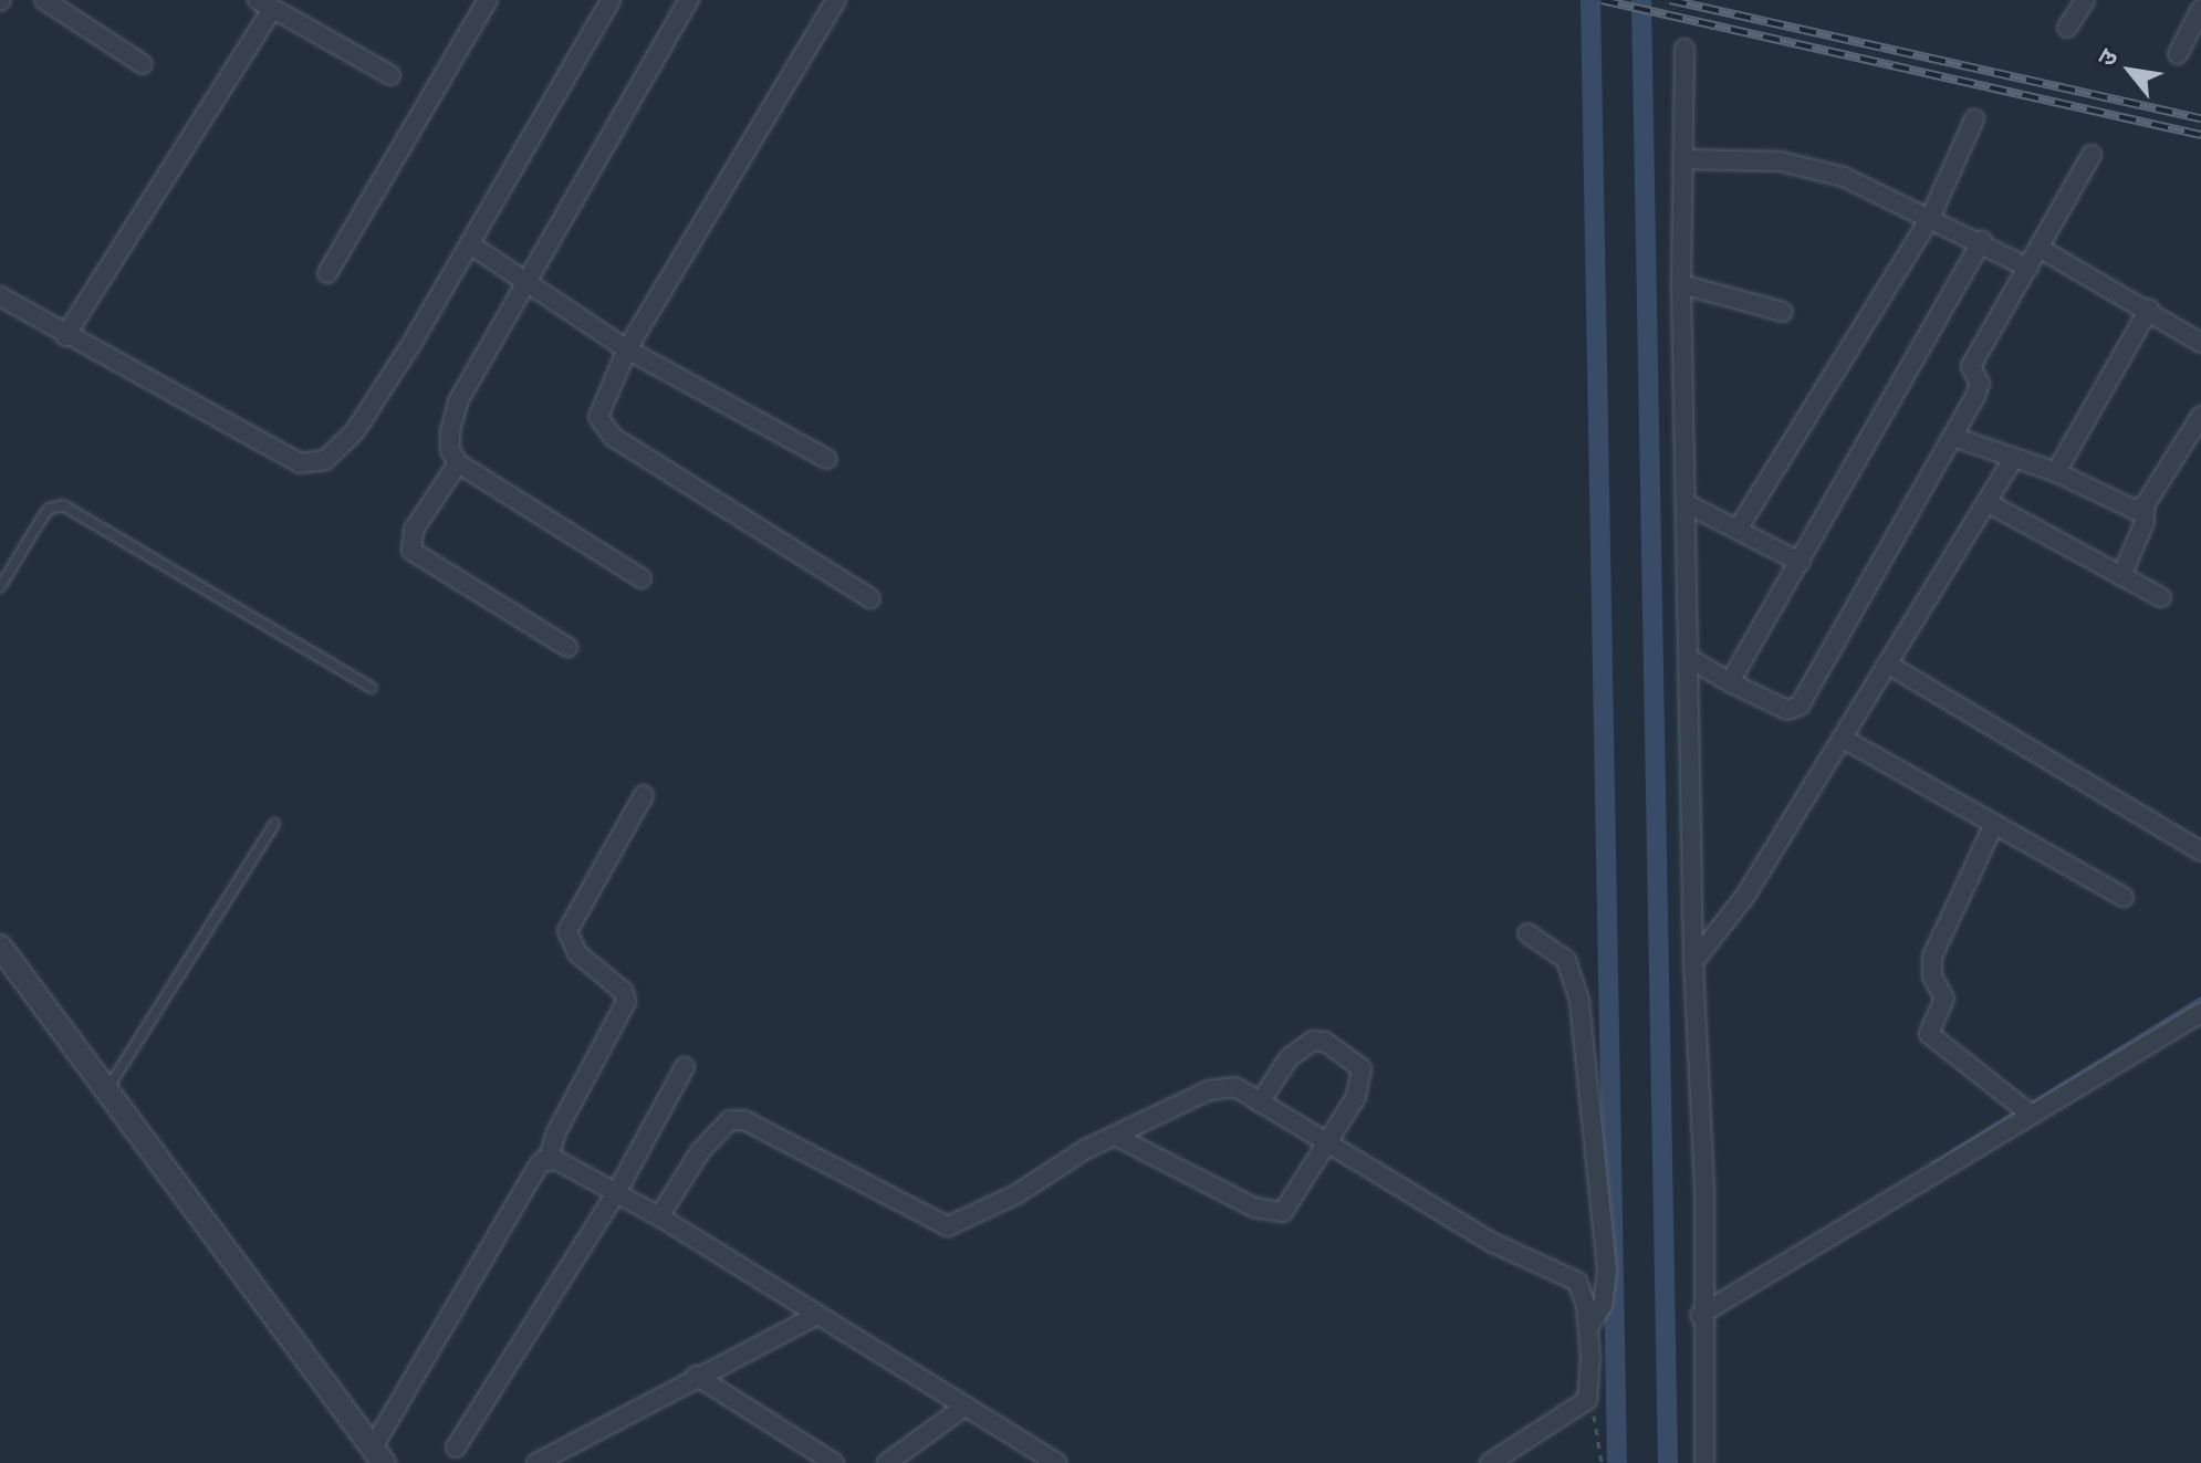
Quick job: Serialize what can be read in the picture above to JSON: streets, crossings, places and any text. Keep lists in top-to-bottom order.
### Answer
{
  "north": "top left"
}
